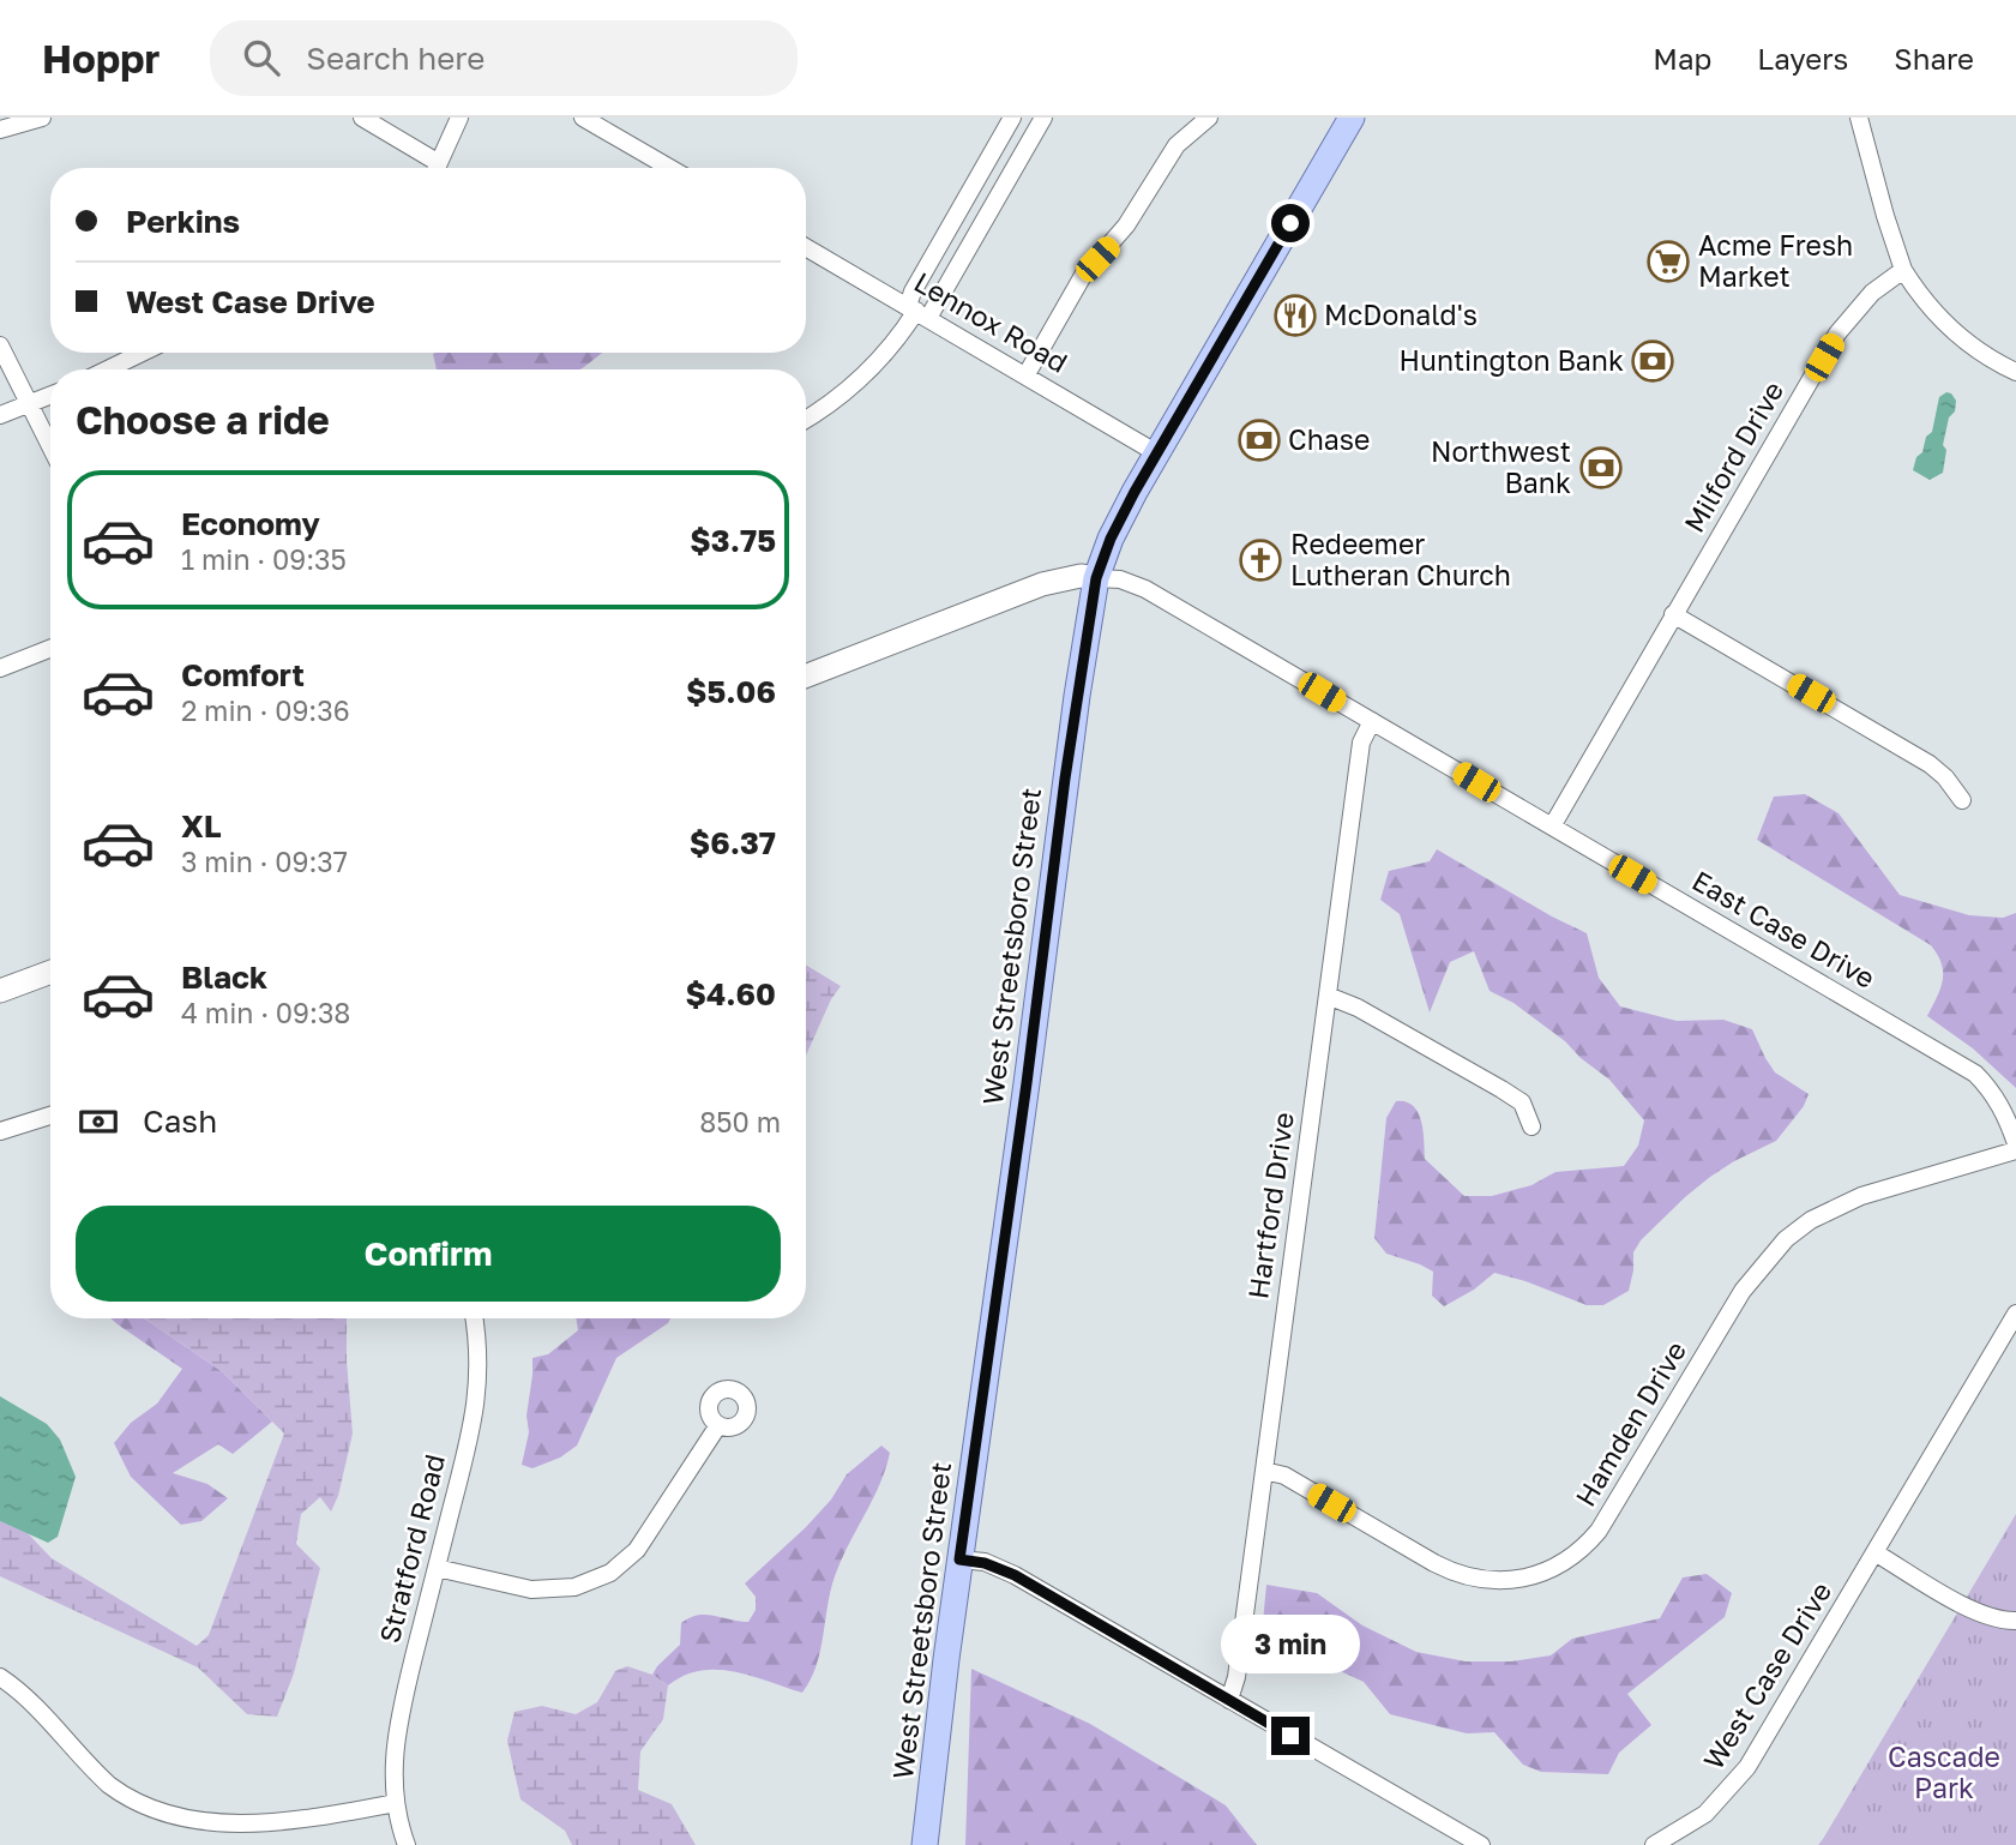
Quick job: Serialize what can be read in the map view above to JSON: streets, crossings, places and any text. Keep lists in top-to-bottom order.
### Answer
{
  "streets": {
    "main road": ["West Streetsboro Street"],
    "street": [
      "Lennox Road",
      "Milford Drive",
      "East Case Drive",
      "Hartford Drive",
      "Hamden Drive",
      "Stratford Road",
      "West Case Drive"
    ]
  },
  "crossings": [
    ["Lennox Road", "West Streetsboro Street"],
    ["Milford Drive", "East Case Drive"],
    ["East Case Drive", "West Streetsboro Street"],
    ["East Case Drive", "Hartford Drive"],
    ["Hartford Drive", "Hamden Drive"]
  ],
  "parks": ["Cascade Park"],
  "places": {
    "supermarket": ["Acme Fresh Market"],
    "restaurant": ["McDonald's"],
    "bank": ["Huntington Bank", "Chase", "Northwest Bank"],
    "church": ["Redeemer Lutheran Church"]
  },
  "page": {
    "header": "Hoppr",
    "search": "Search here",
    "nav": ["Map", "Layers", "Share"],
    "banner": ["Perkins", "West Case Drive"],
    "heading": "Choose a ride",
    "list": [
      {
        "name": "Economy",
        "note": "1 min · 09:35",
        "value": "$3.75"
      },
      {
        "name": "Comfort",
        "note": "2 min · 09:36",
        "value": "$5.06"
      },
      {
        "name": "XL",
        "note": "3 min · 09:37",
        "value": "$6.37"
      },
      {
        "name": "Black",
        "note": "4 min · 09:38",
        "value": "$4.60"
      }
    ],
    "pay": ["Cash", "850 m"],
    "buttons": "Confirm",
    "bubble": "3 min"
  }
}
